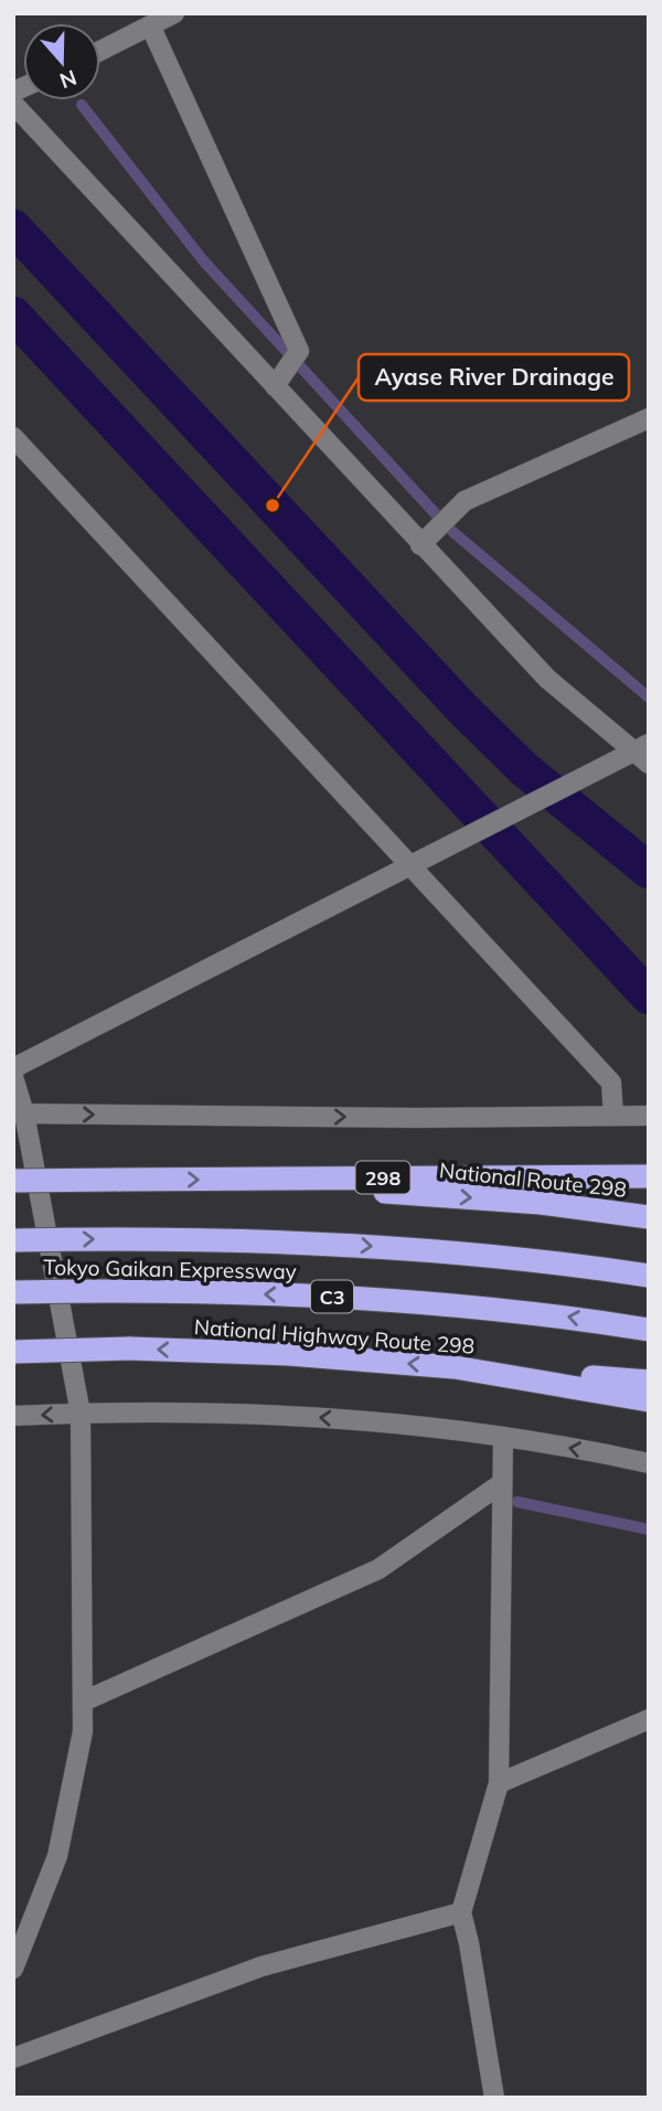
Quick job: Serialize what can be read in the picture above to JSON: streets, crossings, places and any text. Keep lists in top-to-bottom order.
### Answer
{
  "streets": {
    "highway": [
      "298",
      "National Route 298",
      "Tokyo Gaikan Expressway",
      "C3",
      "National Highway Route 298"
    ]
  },
  "crossings": [
    ["298", "National Route 298"]
  ],
  "places": ["Ayase River Drainage"],
  "north": "bottom"
}
